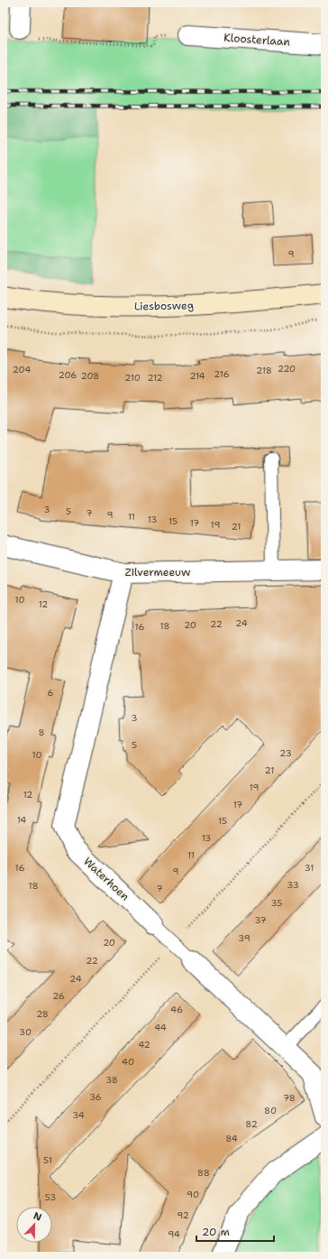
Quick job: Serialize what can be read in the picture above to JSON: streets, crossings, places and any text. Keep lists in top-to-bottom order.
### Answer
{
  "streets": {
    "street": [
      "Kloosterlaan",
      "Liesbosweg",
      "Zilvermeeuw",
      "Waterhoen"
    ]
  },
  "crossings": [
    ["Zilvermeeuw", "Waterhoen"]
  ],
  "house_numbers": [
    "9",
    "220",
    "204",
    "218",
    "216",
    "206",
    "208",
    "214",
    "210",
    "212",
    "3",
    "5",
    "7",
    "9",
    "11",
    "13",
    "15",
    "17",
    "19",
    "21",
    "10",
    "12",
    "24",
    "22",
    "20",
    "18",
    "16",
    "6",
    "3",
    "8",
    "5",
    "23",
    "10",
    "21",
    "19",
    "12",
    "17",
    "14",
    "15",
    "13",
    "11",
    "16",
    "31",
    "9",
    "33",
    "18",
    "7",
    "35",
    "37",
    "39",
    "20",
    "22",
    "24",
    "26",
    "46",
    "28",
    "44",
    "30",
    "42",
    "40",
    "38",
    "36",
    "78",
    "80",
    "34",
    "82",
    "84",
    "51",
    "88",
    "90",
    "53",
    "92",
    "94"
  ],
  "scale_bar": "20 m",
  "north": "top"
}
